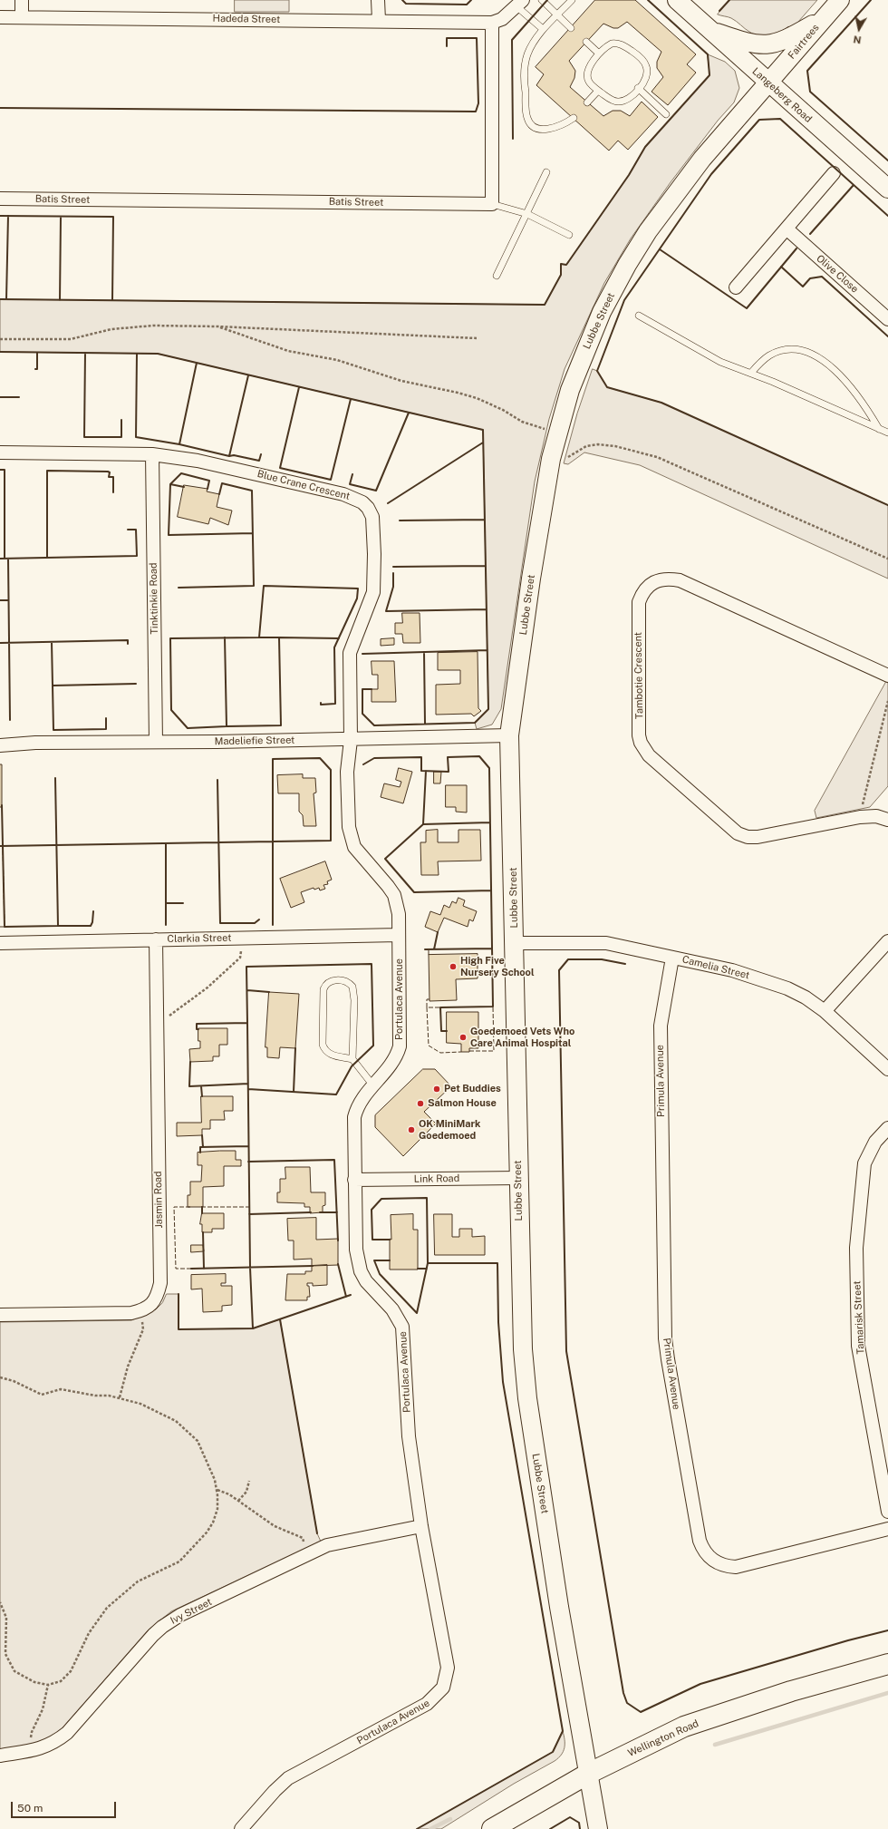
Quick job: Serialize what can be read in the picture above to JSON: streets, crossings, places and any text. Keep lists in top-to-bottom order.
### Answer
{
  "streets": {
    "main road": [
      "Fairtrees",
      "Langeberg Road",
      "Lubbe Street",
      "Wellington Road"
    ],
    "street": [
      "Hadeda Street",
      "Batis Street",
      "Olive Close",
      "Blue Crane Crescent",
      "Tinktinkie Road",
      "Tambotie Crescent",
      "Madeliefie Street",
      "Clarkia Street",
      "Camelia Street",
      "Portulaca Avenue",
      "Primula Avenue",
      "Link Road",
      "Jasmin Road",
      "Tamarisk Street",
      "Ivy Street"
    ]
  },
  "crossings": [
    ["Fairtrees", "Langeberg Road"],
    ["Fairtrees", "Lubbe Street"],
    ["Langeberg Road", "Lubbe Street"],
    ["Lubbe Street", "Madeliefie Street"],
    ["Lubbe Street", "Camelia Street"],
    ["Lubbe Street", "Link Road"],
    ["Lubbe Street", "Wellington Road"],
    ["Blue Crane Crescent", "Tinktinkie Road"],
    ["Blue Crane Crescent", "Madeliefie Street"],
    ["Blue Crane Crescent", "Portulaca Avenue"],
    ["Tinktinkie Road", "Madeliefie Street"],
    ["Madeliefie Street", "Portulaca Avenue"],
    ["Clarkia Street", "Portulaca Avenue"],
    ["Clarkia Street", "Jasmin Road"],
    ["Camelia Street", "Primula Avenue"],
    ["Portulaca Avenue", "Link Road"],
    ["Portulaca Avenue", "Ivy Street"]
  ],
  "places": [
    "High Five Nursery School",
    "Goedemoed Vets Who Care Animal Hospital",
    "Pet Buddies",
    "Salmon House",
    "OK MiniMark Goedemoed"
  ],
  "scale_bar": "50 m",
  "north": "bottom"
}
